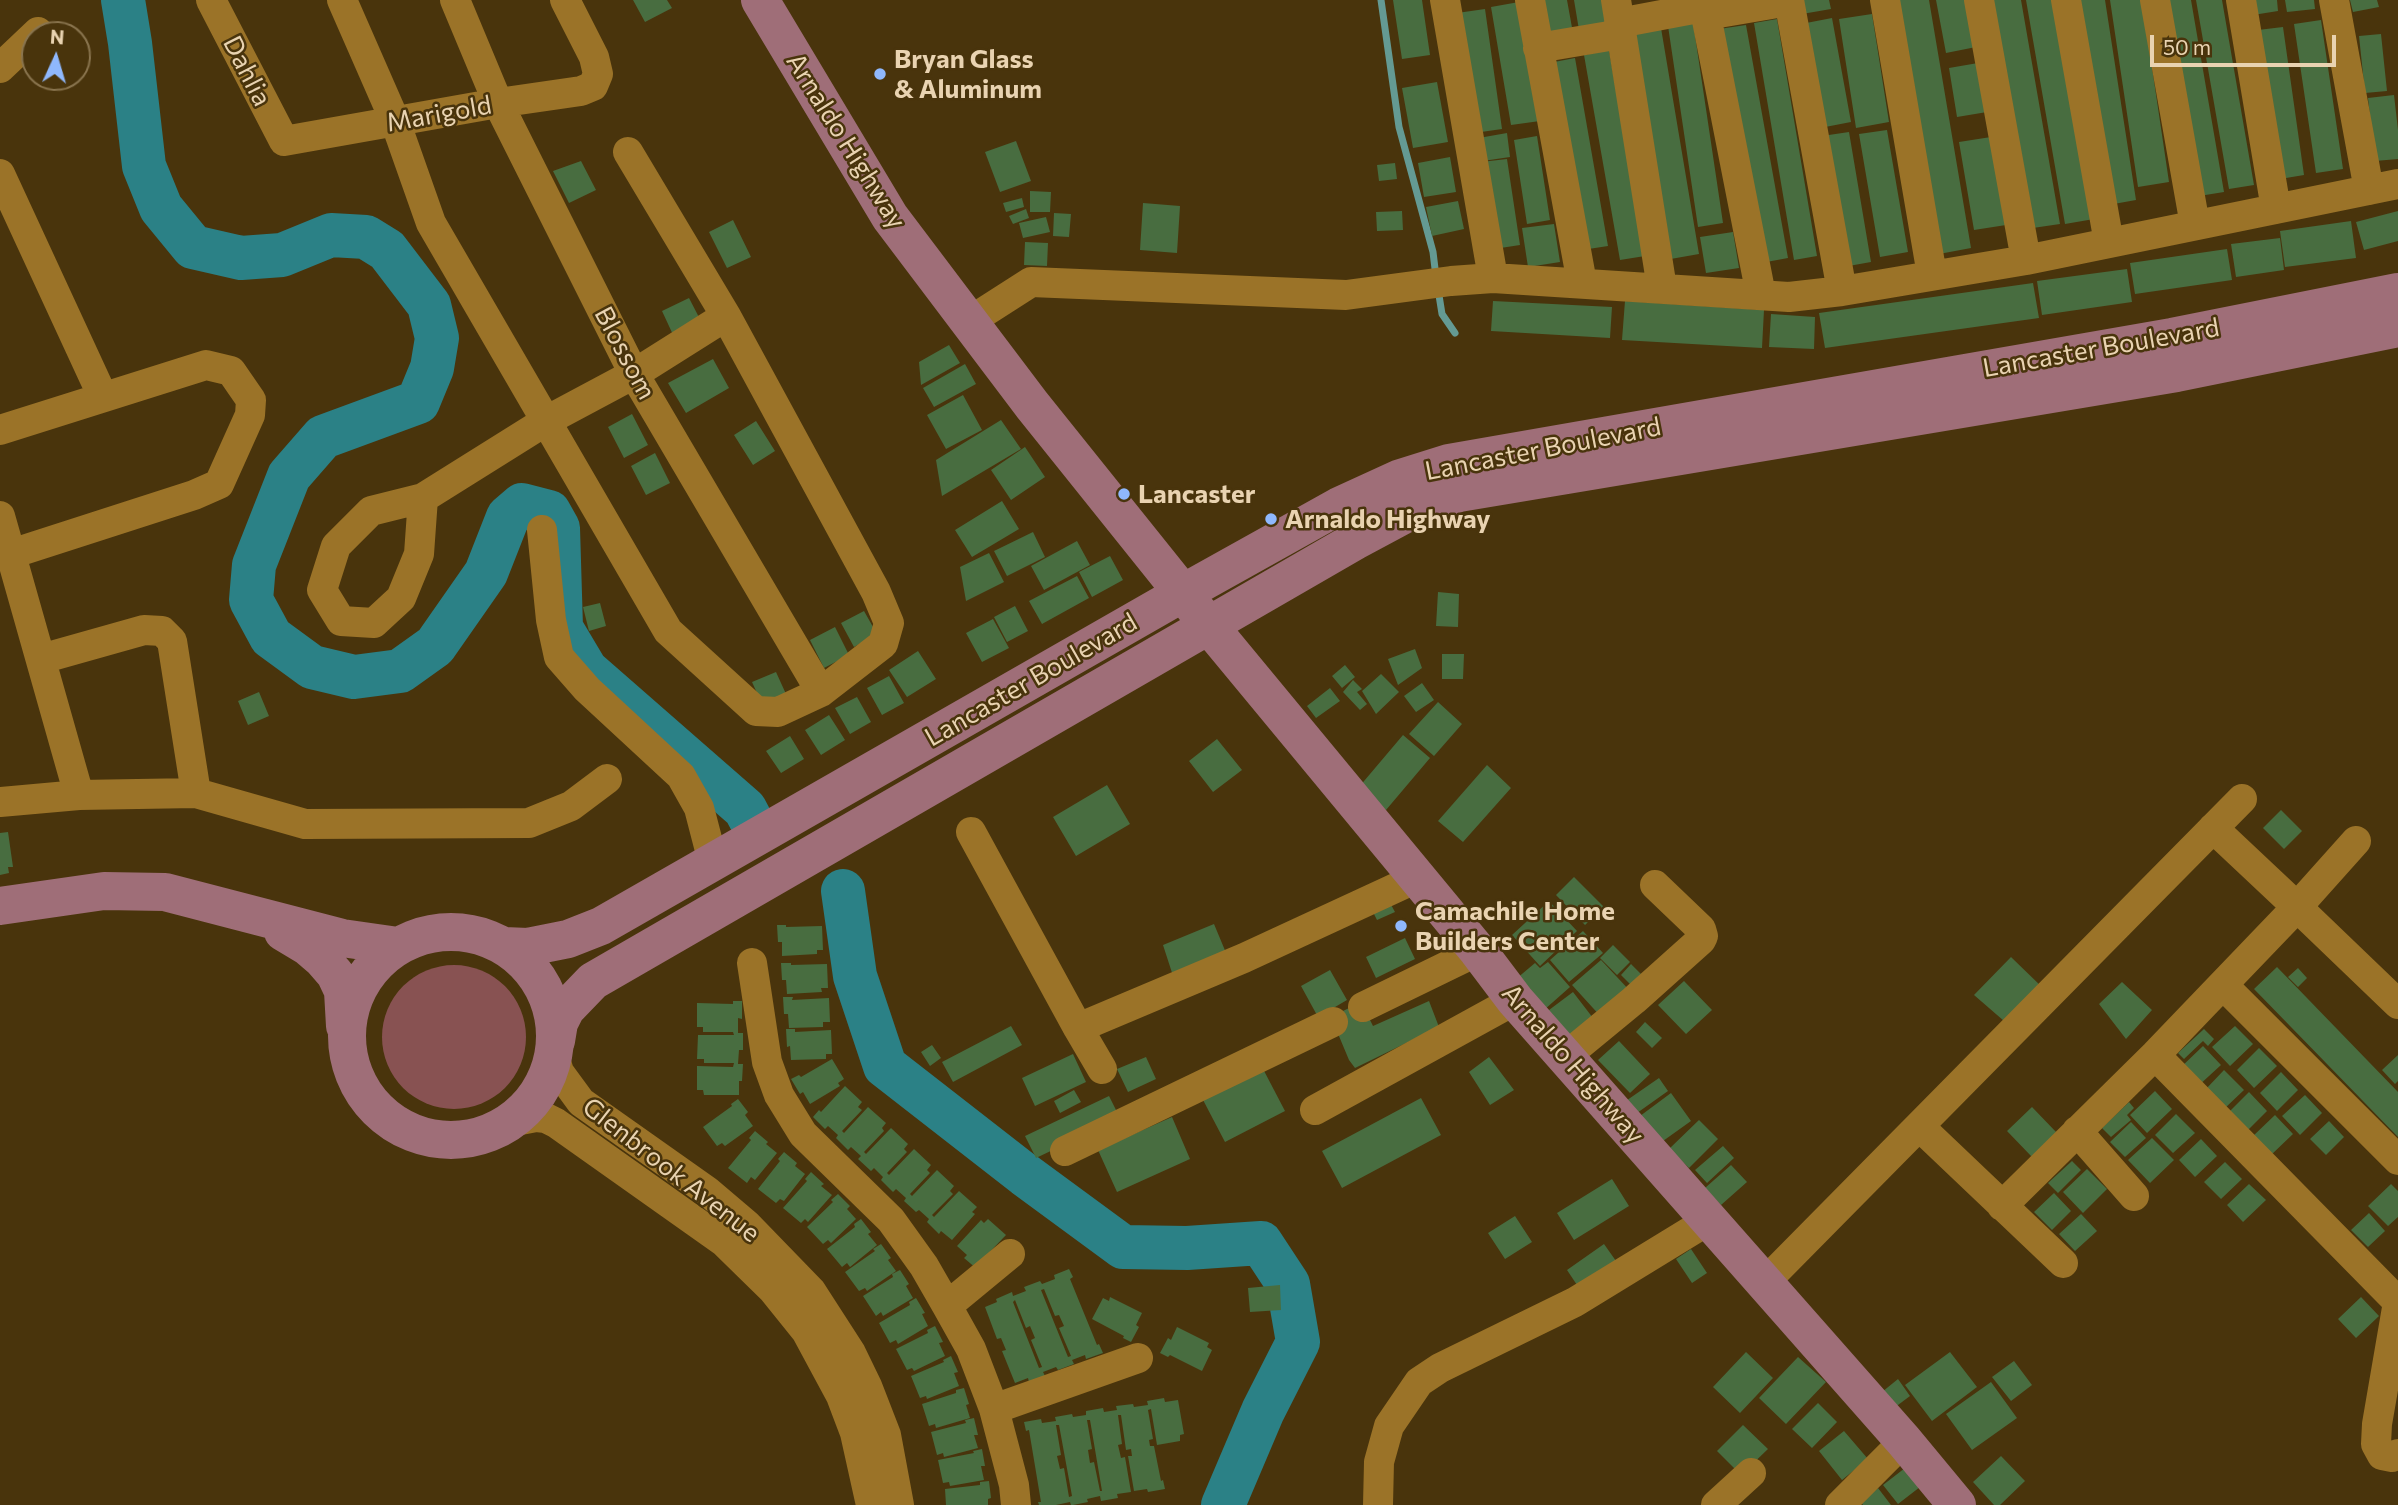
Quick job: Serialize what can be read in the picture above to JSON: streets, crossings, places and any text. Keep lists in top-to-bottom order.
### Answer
{
  "streets": {
    "main road": ["Arnaldo Highway", "Lancaster Boulevard"],
    "street": [
      "Dahlia",
      "Marigold",
      "Blossom",
      "Glenbrook Avenue"
    ]
  },
  "crossings": [
    ["Dahlia", "Marigold"],
    ["Marigold", "Blossom"],
    ["Arnaldo Highway", "Lancaster Boulevard"],
    ["Lancaster Boulevard", "Glenbrook Avenue"]
  ],
  "places": [
    "Bryan Glass & Aluminum",
    "Lancaster",
    "Arnaldo Highway",
    "Camachile Home Builders Center"
  ],
  "scale_bar": "50 m",
  "north": "top"
}
